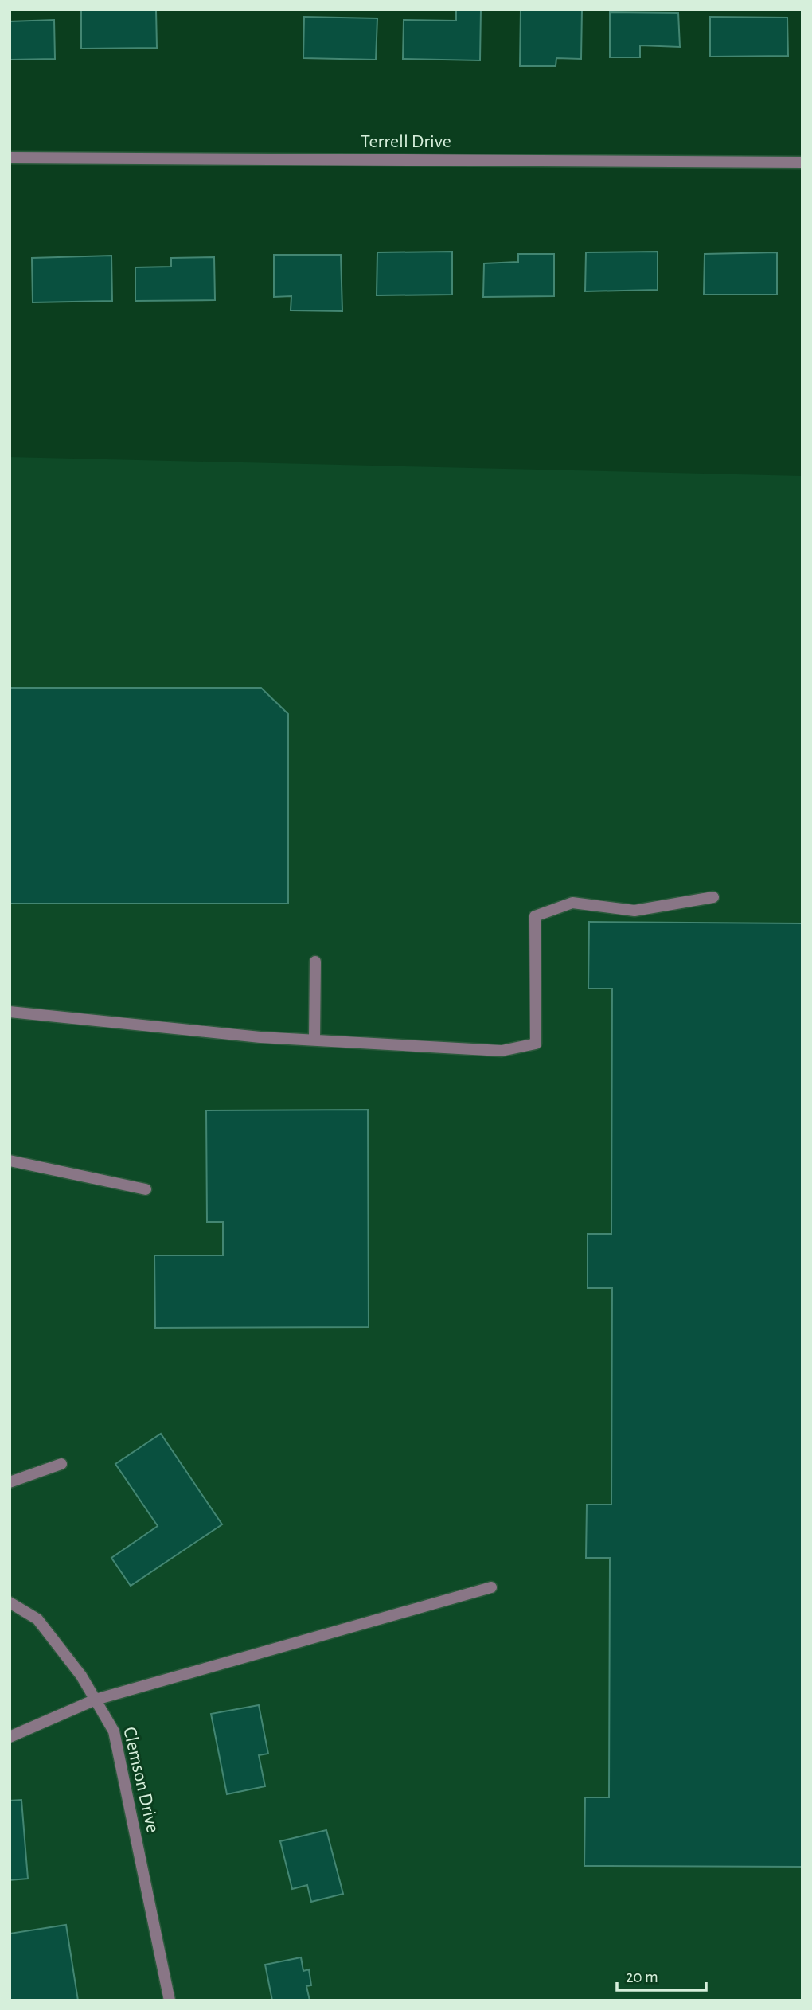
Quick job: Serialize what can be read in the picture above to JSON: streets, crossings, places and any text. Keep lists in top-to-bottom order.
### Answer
{
  "streets": {
    "street": ["Terrell Drive", "Clemson Drive"]
  },
  "scale_bar": "20 m"
}
